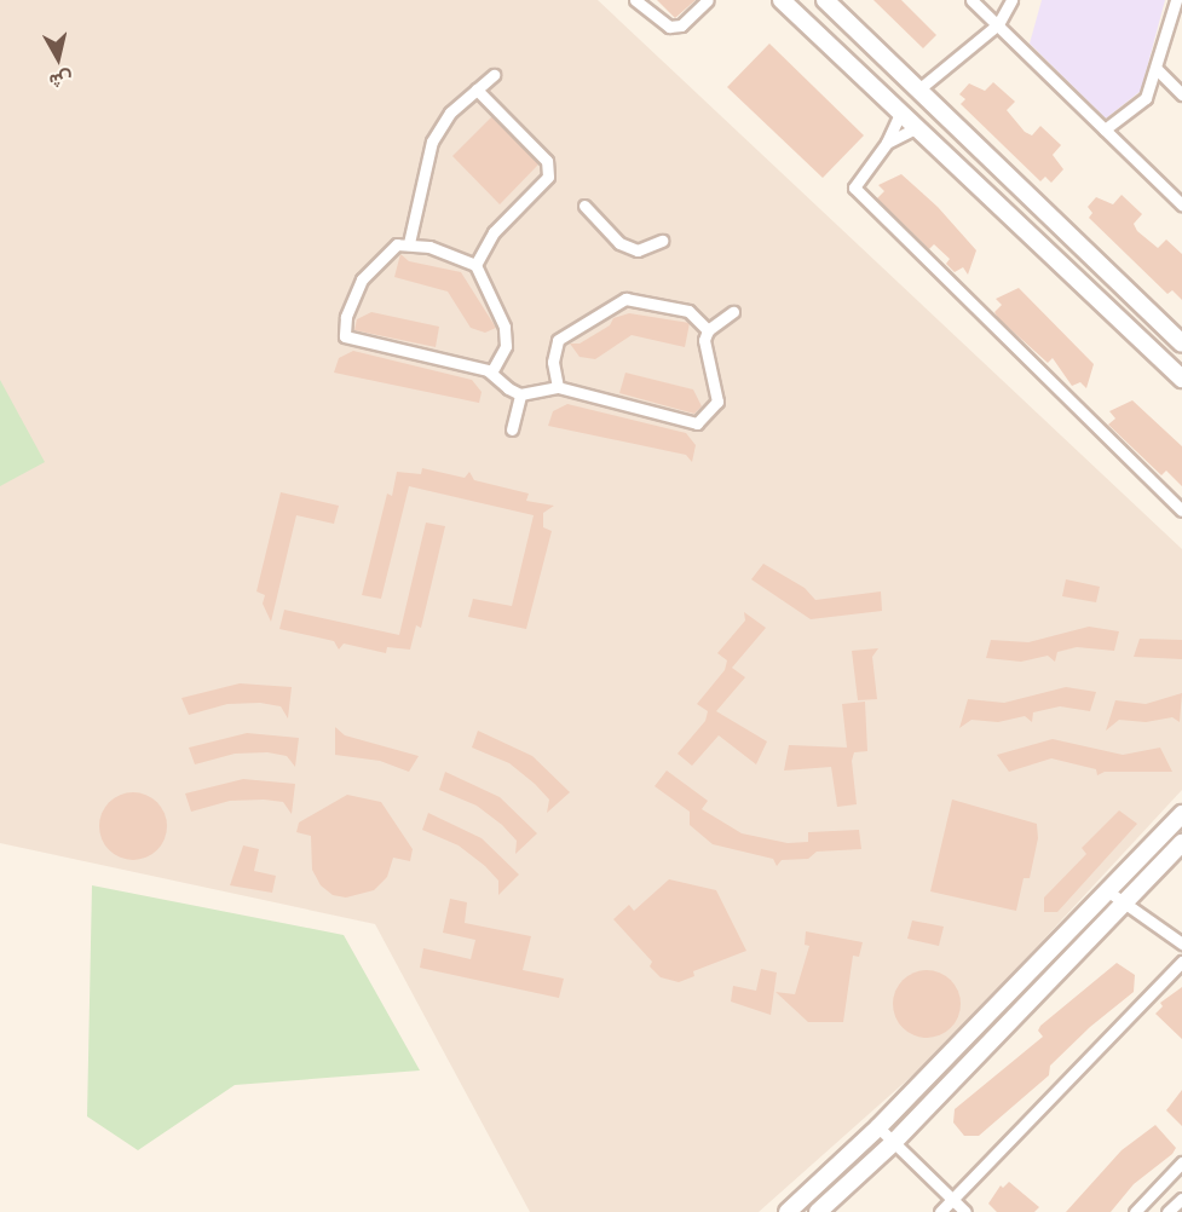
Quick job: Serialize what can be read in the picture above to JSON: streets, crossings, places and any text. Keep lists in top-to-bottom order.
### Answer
{
  "north": "bottom"
}
